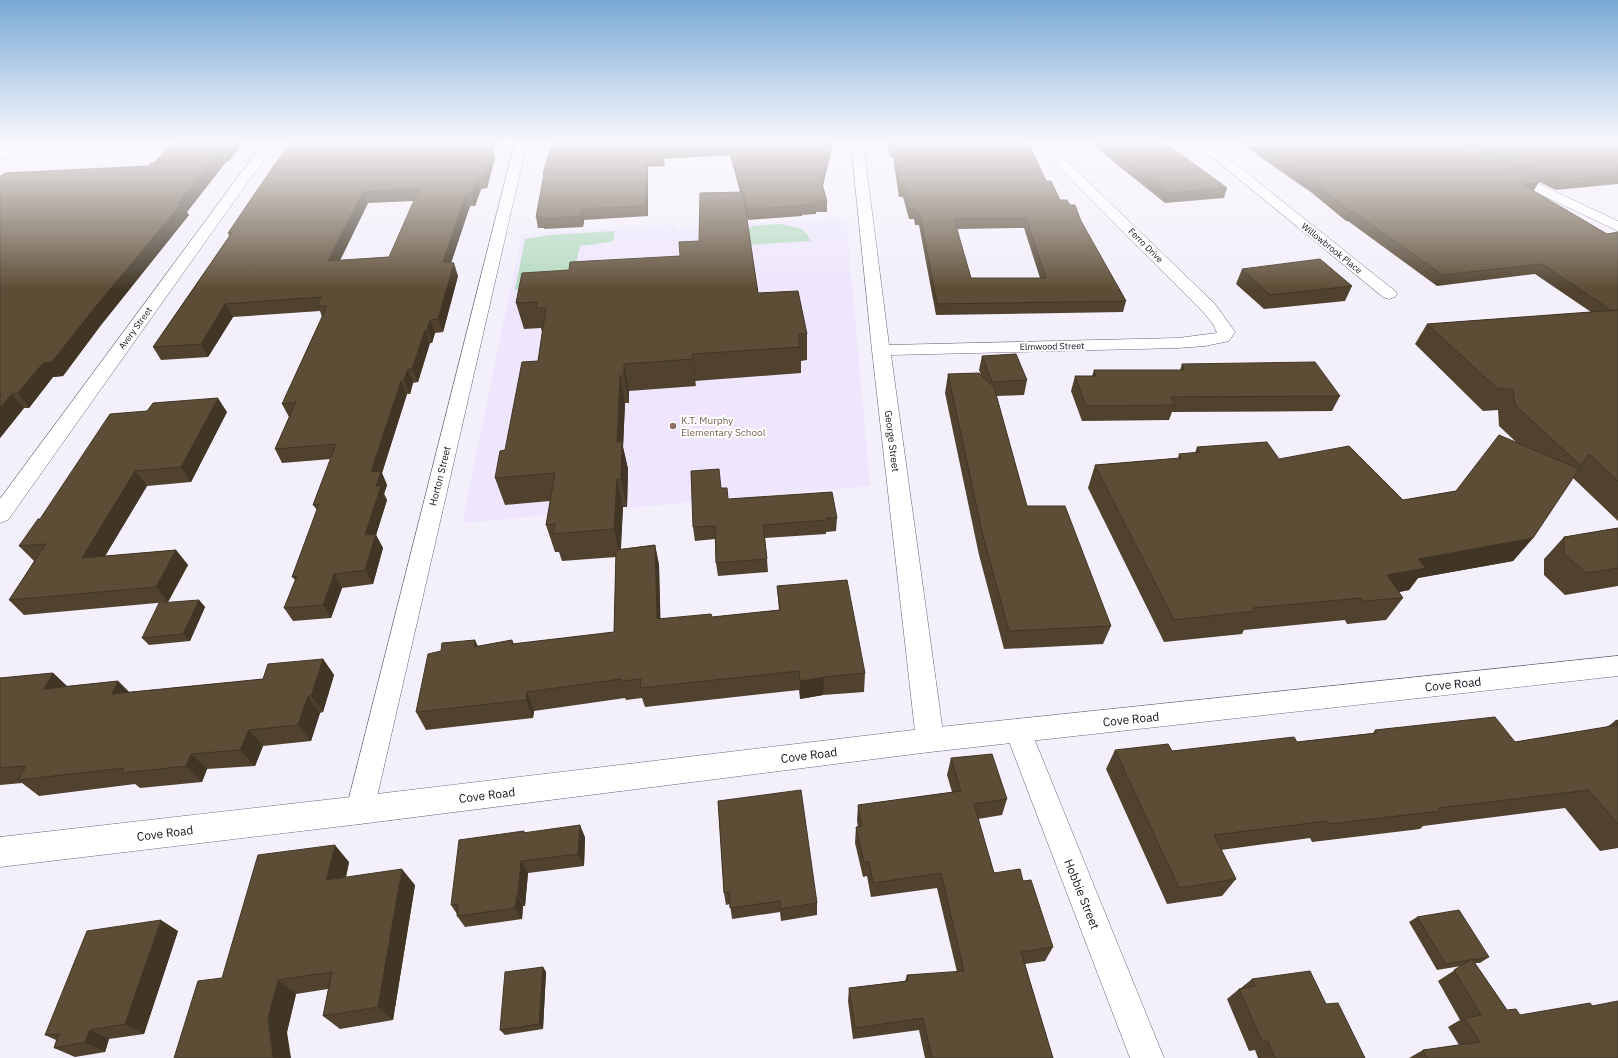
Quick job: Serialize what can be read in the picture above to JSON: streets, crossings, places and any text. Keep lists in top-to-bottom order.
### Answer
{
  "streets": {
    "street": [
      "Ferro Drive",
      "Willowbrook Place",
      "Avery Street",
      "Elmwood Street",
      "George Street",
      "Horton Street",
      "Cove Road",
      "Hobbie Street"
    ]
  },
  "crossings": [
    ["Ferro Drive", "Elmwood Street"],
    ["Elmwood Street", "George Street"],
    ["George Street", "Cove Road"],
    ["Horton Street", "Cove Road"],
    ["Cove Road", "Hobbie Street"]
  ],
  "places": ["K.T. Murphy Elementary School"]
}
